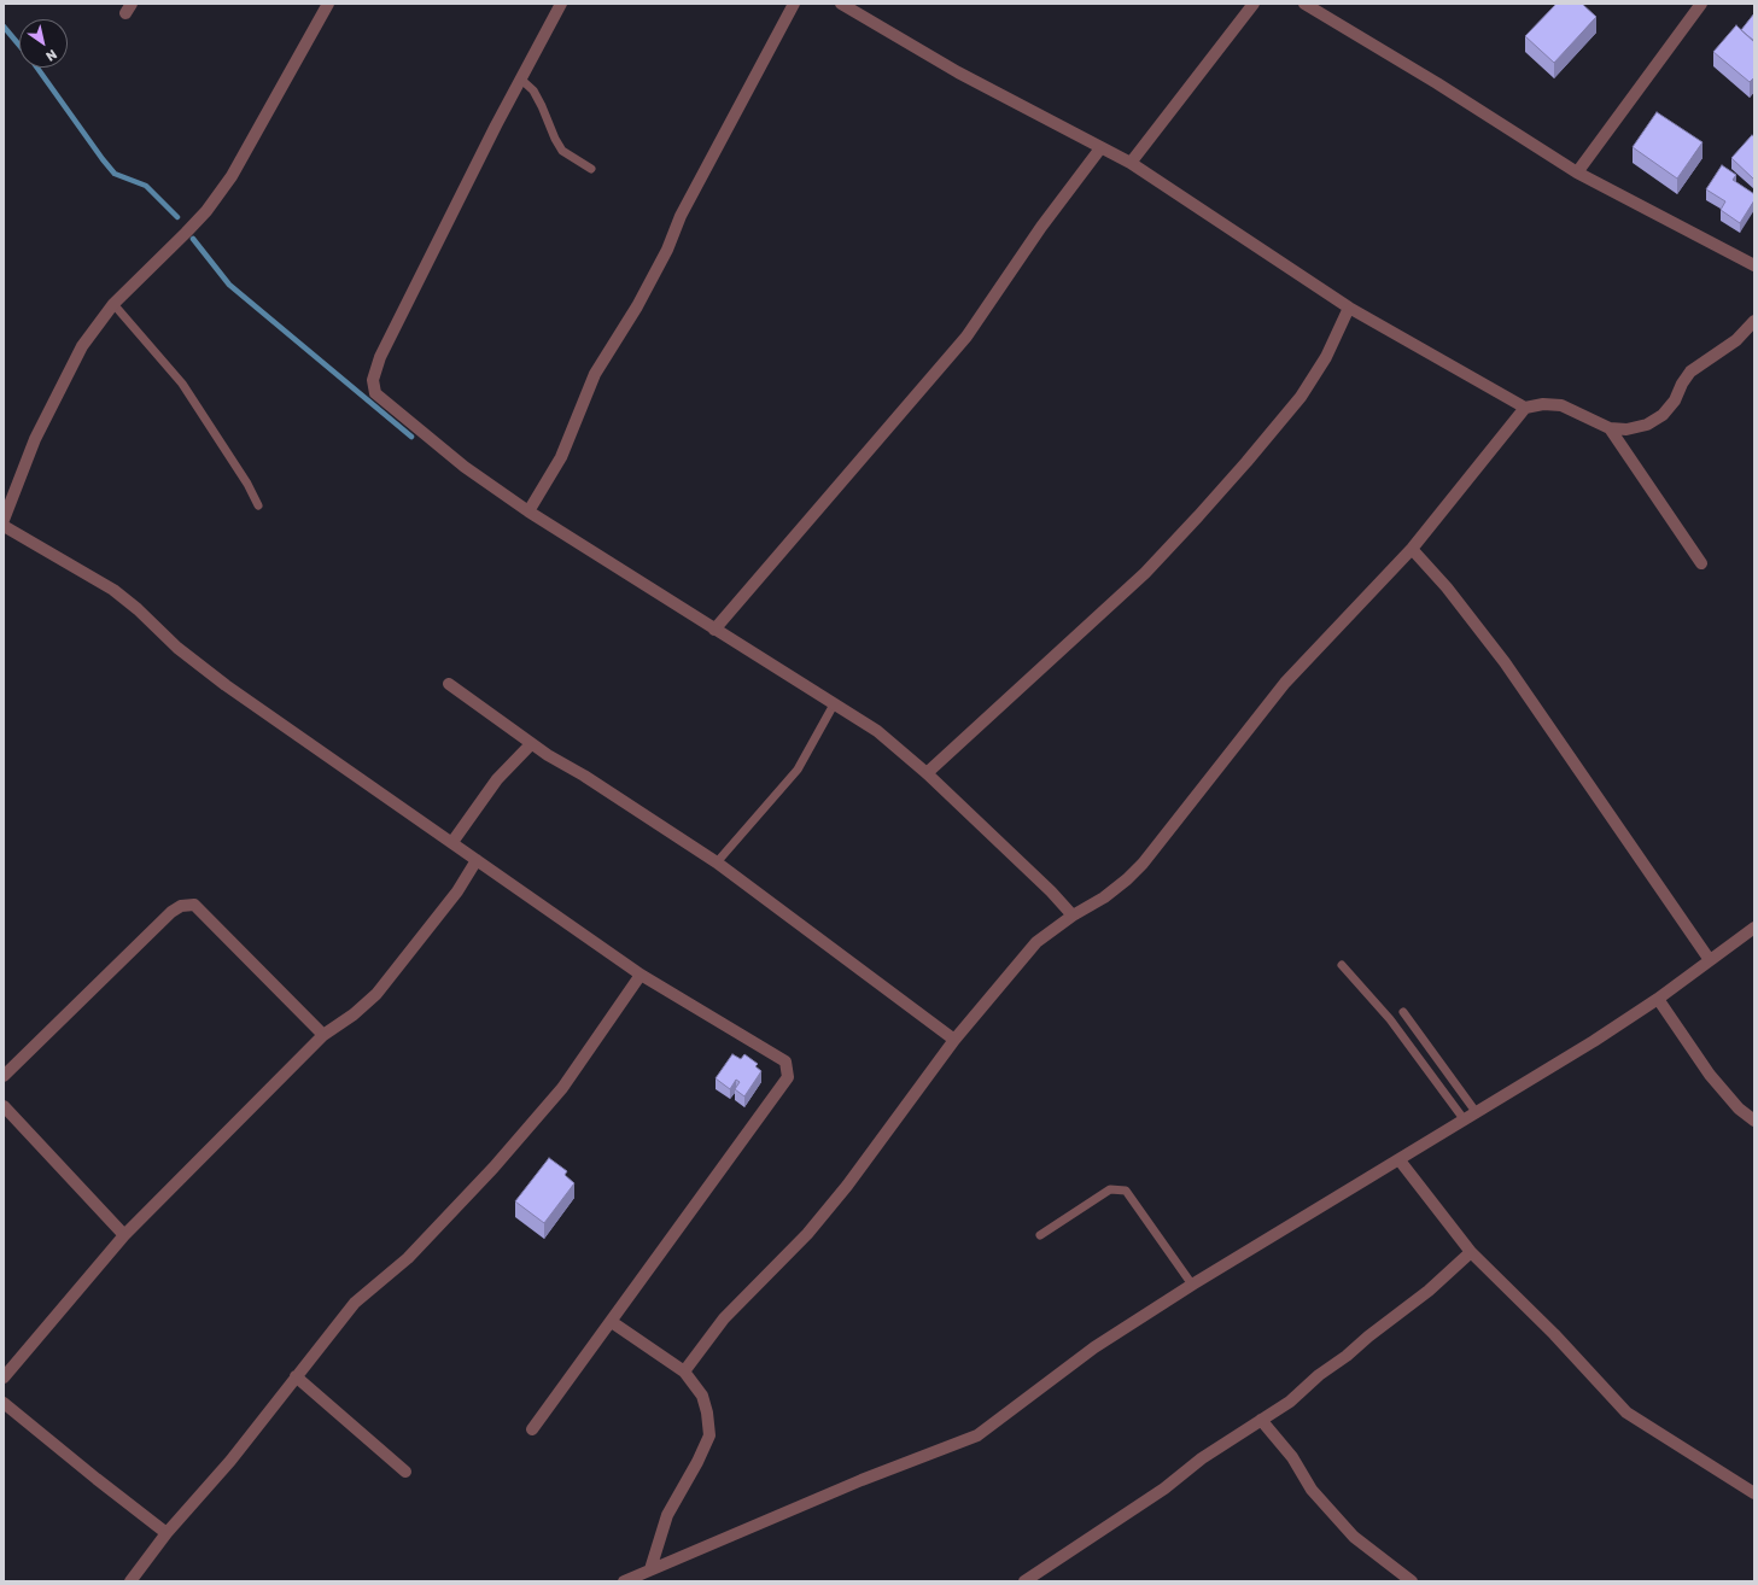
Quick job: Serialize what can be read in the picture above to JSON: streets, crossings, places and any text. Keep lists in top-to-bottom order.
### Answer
{
  "north": "bottom right"
}
